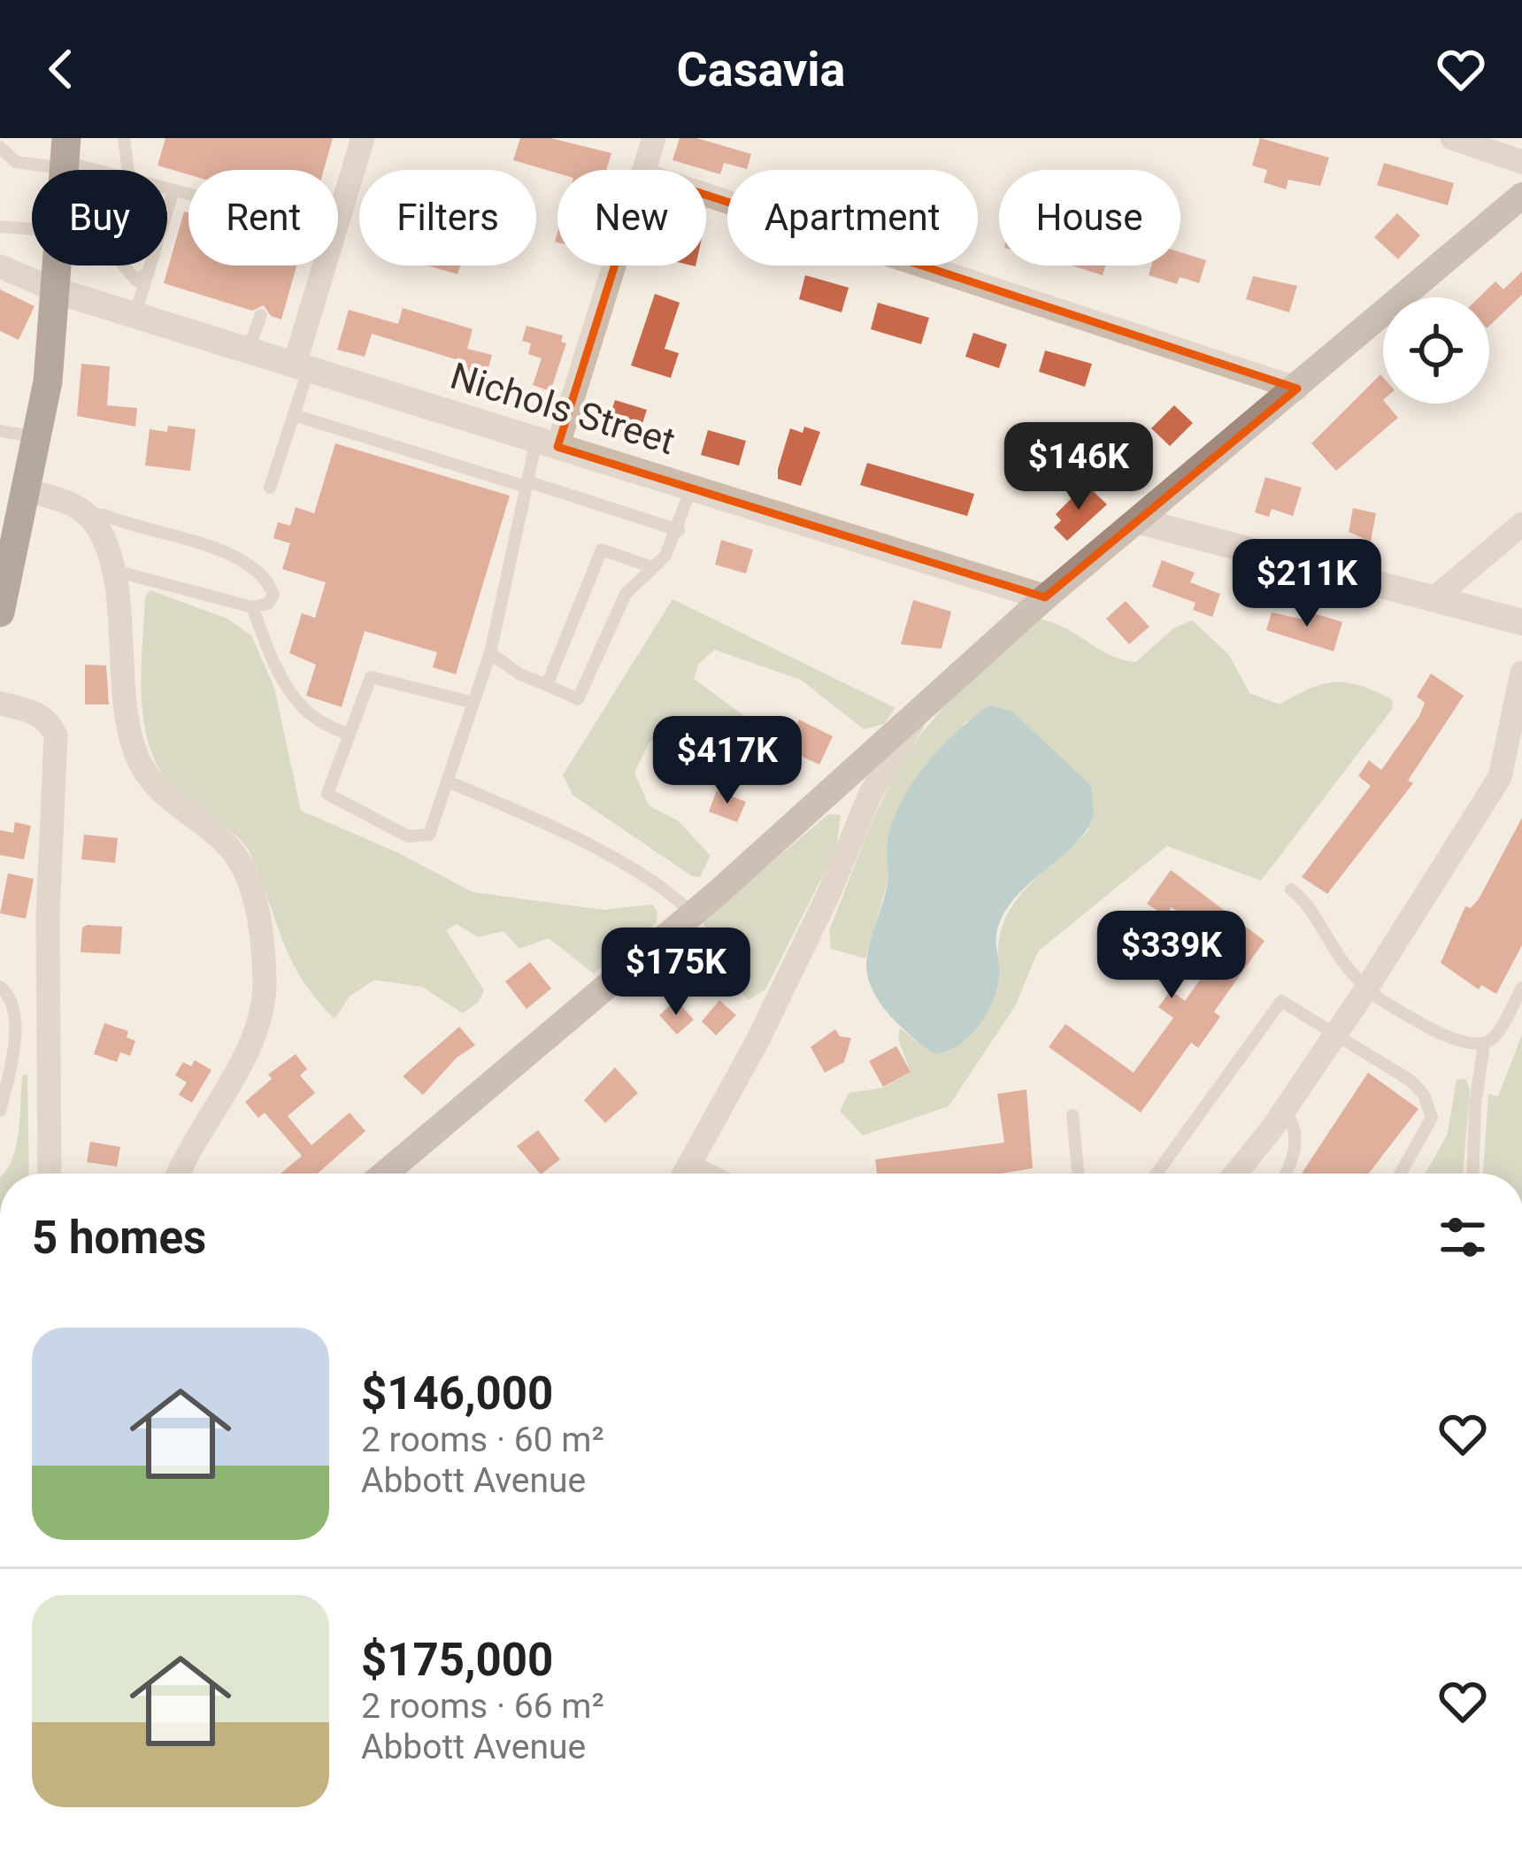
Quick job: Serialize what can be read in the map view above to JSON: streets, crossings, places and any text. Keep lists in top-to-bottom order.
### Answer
{
  "streets": {
    "street": ["Nichols Street"]
  },
  "page": {
    "header": "Casavia",
    "chip": [
      "Buy",
      "Rent",
      "Filters",
      "New",
      "Apartment",
      "House"
    ],
    "price": [
      "$146K",
      "$211K",
      "$417K",
      "$339K",
      "$175K"
    ],
    "heading": "5 homes",
    "list": [
      {
        "name": "$146,000",
        "note": "2 rooms · 60 m² · Abbott Avenue"
      },
      {
        "name": "$175,000",
        "note": "2 rooms · 66 m² · Abbott Avenue"
      }
    ]
  }
}
